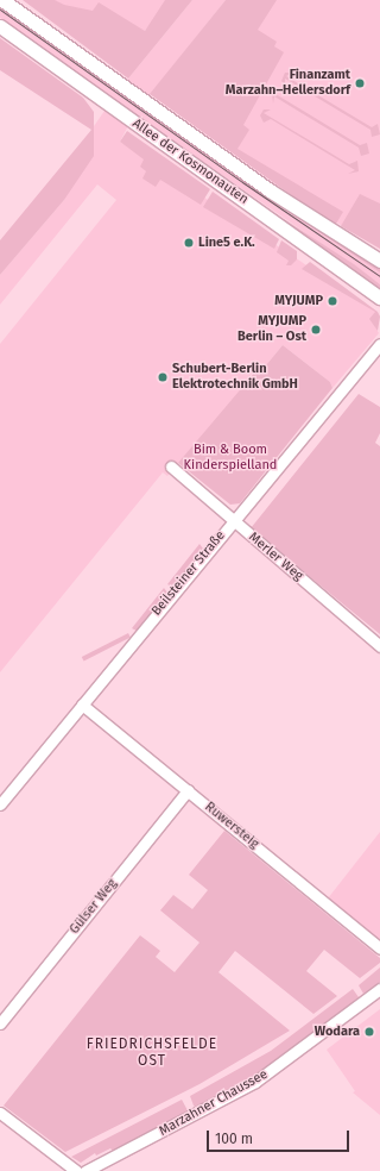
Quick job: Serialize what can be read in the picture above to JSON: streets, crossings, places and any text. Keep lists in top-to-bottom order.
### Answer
{
  "streets": {
    "main road": ["Allee der Kosmonauten"],
    "street": [
      "Merler Weg",
      "Beilsteiner Straße",
      "Ruwersteig",
      "Gülser Weg",
      "Marzahner Chaussee"
    ]
  },
  "crossings": [
    ["Merler Weg", "Beilsteiner Straße"],
    ["Beilsteiner Straße", "Ruwersteig"],
    ["Ruwersteig", "Gülser Weg"]
  ],
  "districts": ["FRIEDRICHSFELDE OST"],
  "parks": ["Bim & Boom Kinderspielland"],
  "places": [
    "Finanzamt Marzahn–Hellersdorf",
    "Line5 e.K.",
    "MYJUMP",
    "MYJUMP Berlin – Ost",
    "Schubert-Berlin Elektrotechnik GmbH",
    "Wodara"
  ],
  "scale_bar": "100 m"
}
